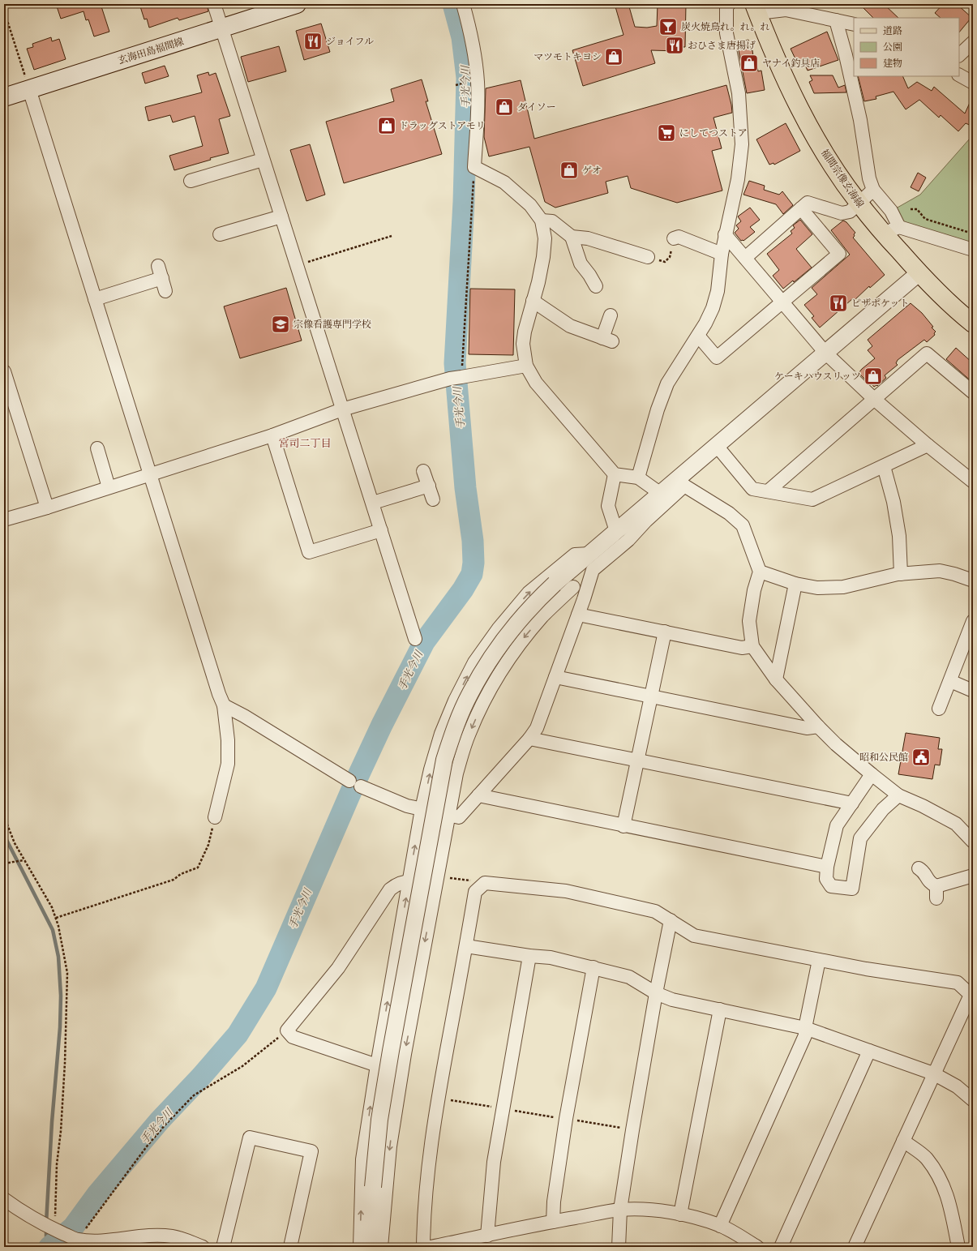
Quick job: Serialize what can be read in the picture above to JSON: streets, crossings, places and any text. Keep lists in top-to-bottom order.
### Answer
{
  "streets": {
    "main road": ["玄海田島福間線", "福間宗像玄海線"]
  },
  "districts": ["宮司二丁目"],
  "water": ["手光今川"],
  "places": {
    "bar": ["炭火焼鳥れ。れ。れ"],
    "restaurant": ["ジョイフル", "おひさま唐揚げ", "ピザポケット"],
    "shop": [
      "マツモトキヨシ",
      "ヤナイ釣具店",
      "ダイソー",
      "ドラッグストアモリ",
      "ゲオ",
      "ケーキハウスリッツ"
    ],
    "supermarket": ["にしてつストア"],
    "school or university": ["宗像看護専門学校"],
    "public building": ["昭和公民館"]
  },
  "legend": ["道路", "公園", "建物"]
}
